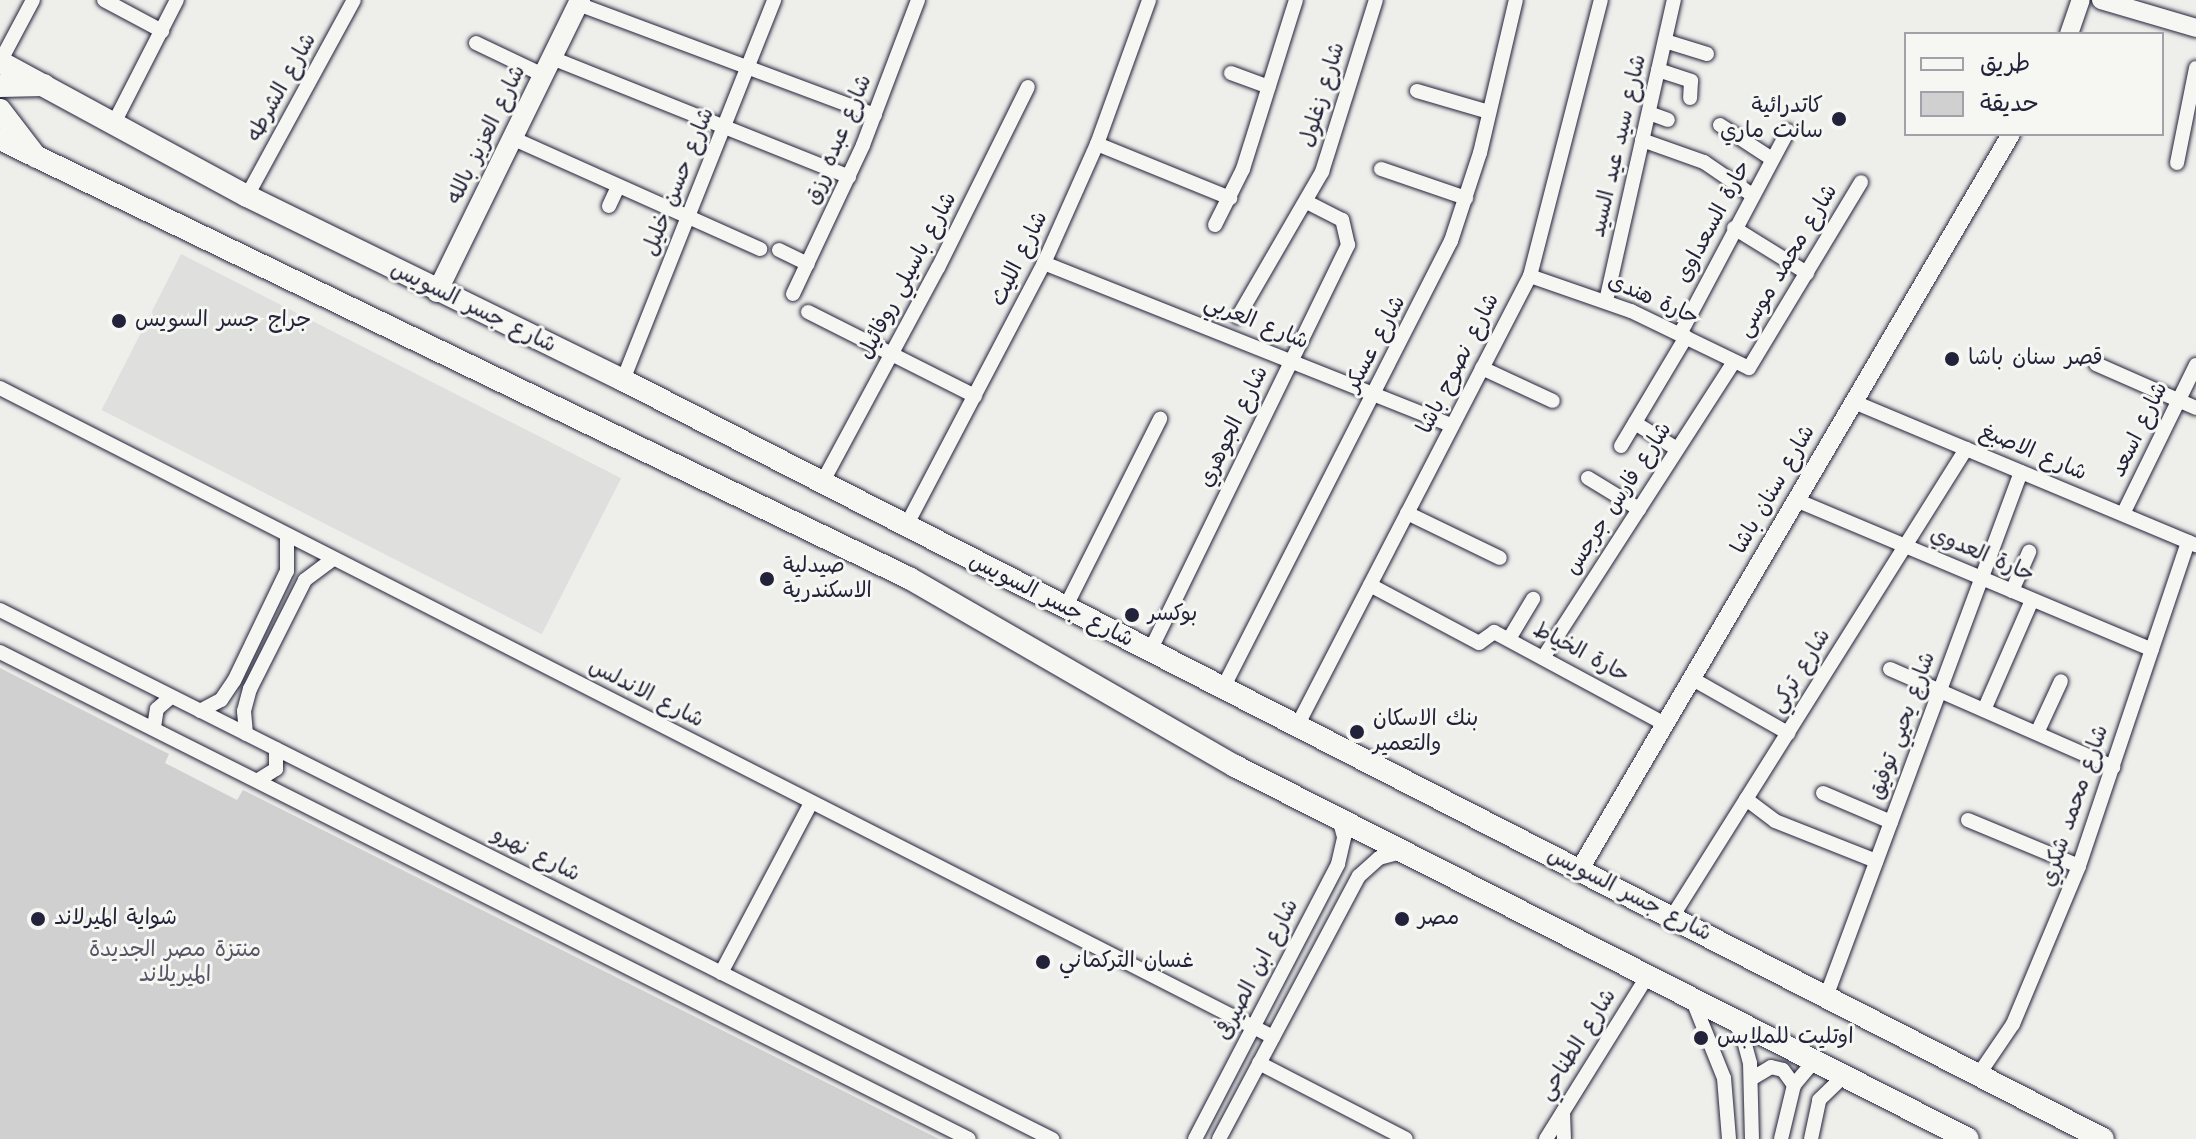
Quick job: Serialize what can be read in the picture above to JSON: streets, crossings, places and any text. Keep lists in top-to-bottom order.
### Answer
{
  "streets": {
    "main road": ["شارع العزيز بالله", "شارع جسر السويس"],
    "street": [
      "شارع الشرطه",
      "شارع زغلول",
      "شارع عبده رزق",
      "شارع سيد عيد السيد",
      "شارع حسن خليل",
      "حارة السعداوى",
      "شارع الليث",
      "شارع محمد موسى",
      "شارع باسيلي روفائيل",
      "حارة هندى",
      "شارع العربي",
      "شارع عسكر",
      "شارع نصوح باشا",
      "شارع الجوهري",
      "شارع اسعد",
      "شارع الاصبغ",
      "شارع سنان باشا",
      "شارع فارس جرجس",
      "حارة العدوي",
      "حارة الخياط",
      "شارع تركي",
      "شارع الاندلس",
      "شارع يحيي توفيق",
      "شارع محمد شكري",
      "شارع نهرو",
      "شارع ابن الصيرفى",
      "شارع الطناحي"
    ]
  },
  "crossings": [
    ["شارع الشرطه", "شارع جسر السويس"],
    ["شارع زغلول", "شارع الجوهري"],
    ["شارع العزيز بالله", "شارع جسر السويس"],
    ["شارع سيد عيد السيد", "حارة هندى"],
    ["شارع حسن خليل", "شارع جسر السويس"],
    ["حارة السعداوى", "حارة هندى"],
    ["شارع الليث", "شارع جسر السويس"],
    ["شارع الليث", "شارع العربي"],
    ["شارع محمد موسى", "حارة هندى"],
    ["شارع باسيلي روفائيل", "شارع جسر السويس"],
    ["حارة هندى", "شارع نصوح باشا"],
    ["حارة هندى", "شارع فارس جرجس"],
    ["شارع جسر السويس", "شارع عسكر"],
    ["شارع جسر السويس", "شارع نصوح باشا"],
    ["شارع جسر السويس", "شارع الجوهري"],
    ["شارع جسر السويس", "شارع سنان باشا"],
    ["شارع جسر السويس", "شارع تركي"],
    ["شارع جسر السويس", "شارع يحيي توفيق"],
    ["شارع جسر السويس", "شارع محمد شكري"],
    ["شارع العربي", "شارع عسكر"],
    ["شارع العربي", "شارع نصوح باشا"],
    ["شارع العربي", "شارع الجوهري"],
    ["شارع نصوح باشا", "حارة الخياط"],
    ["شارع اسعد", "شارع الاصبغ"],
    ["شارع الاصبغ", "شارع سنان باشا"],
    ["شارع الاصبغ", "شارع تركي"],
    ["شارع الاصبغ", "شارع يحيي توفيق"],
    ["شارع الاصبغ", "شارع محمد شكري"],
    ["شارع سنان باشا", "حارة العدوي"],
    ["شارع سنان باشا", "حارة الخياط"],
    ["شارع فارس جرجس", "حارة الخياط"],
    ["حارة العدوي", "شارع تركي"],
    ["حارة العدوي", "شارع يحيي توفيق"],
    ["حارة العدوي", "شارع محمد شكري"],
    ["شارع الاندلس", "شارع ابن الصيرفى"]
  ],
  "parks": ["منتزة مصر الجديدة الميريلاند"],
  "places": [
    "كاتدرائية سانت ماري",
    "جراج جسر السويس",
    "قصر سنان باشا",
    "صيدلية الاسكندرية",
    "بوكسر",
    "بنك الاسكان والتعمير",
    "شواية الميرلاند",
    "مصر",
    "غسان التركماني",
    "اوتليت للملابس"
  ],
  "legend": ["طريق", "حديقة"]
}
